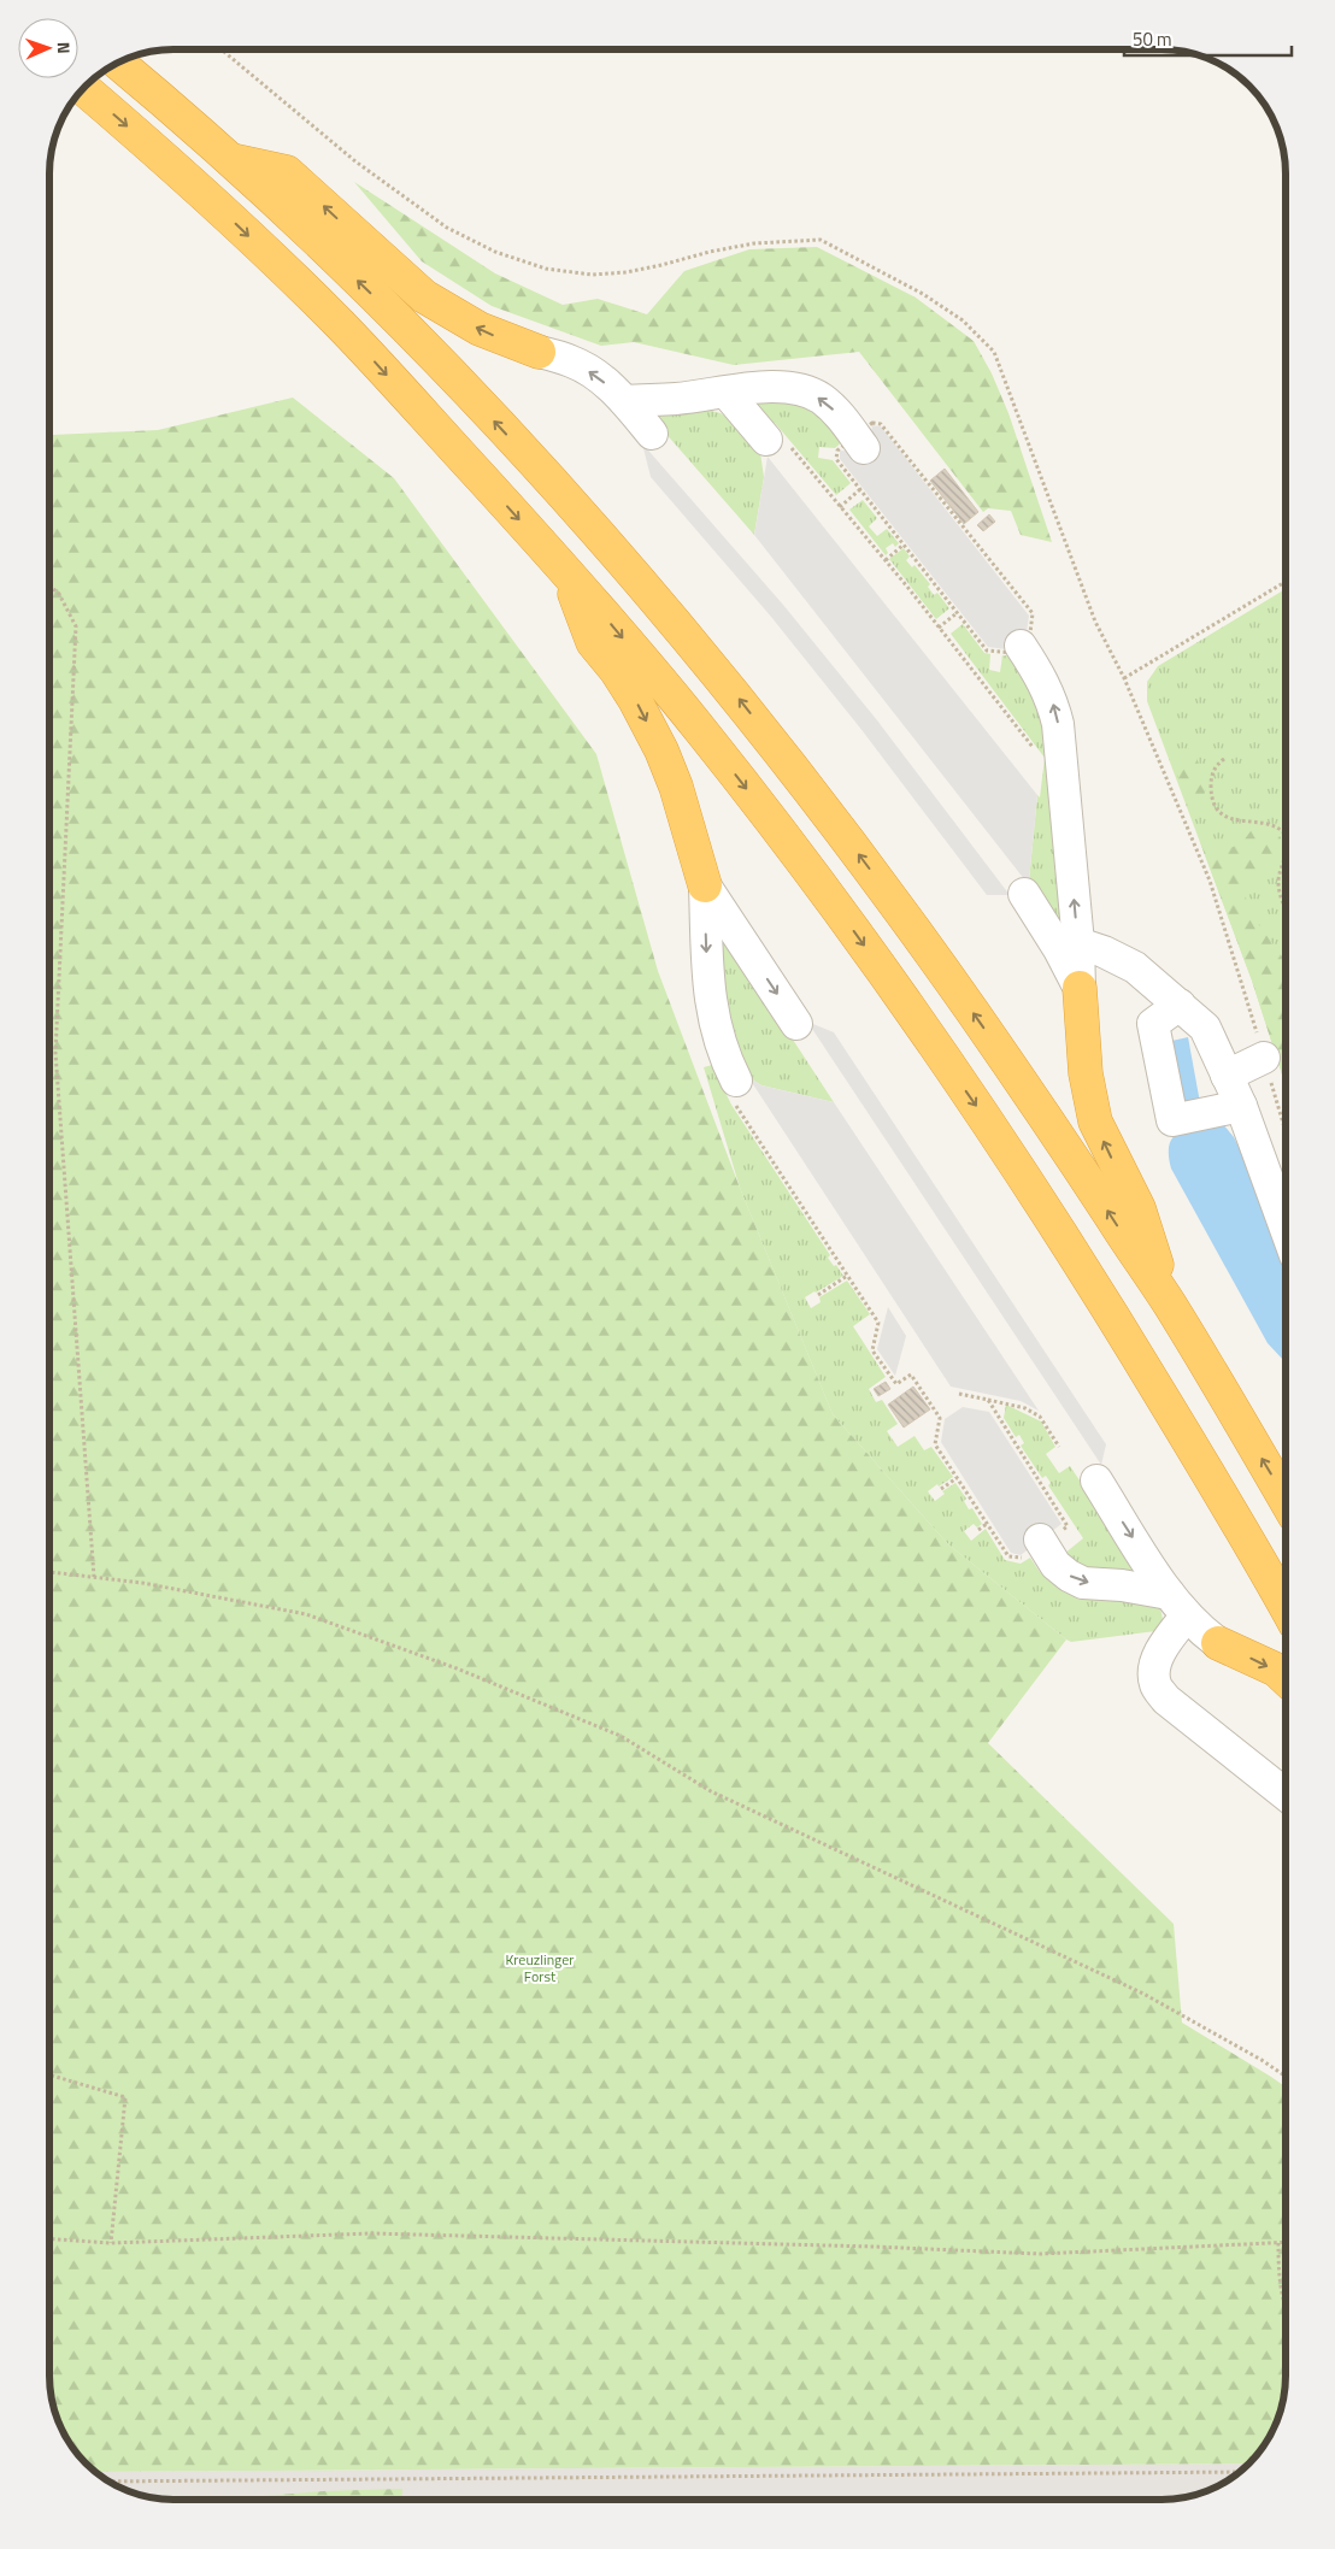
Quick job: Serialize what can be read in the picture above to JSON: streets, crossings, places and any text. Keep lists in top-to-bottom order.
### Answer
{
  "parks": ["Kreuzlinger Forst"],
  "scale_bar": "50 m",
  "north": "right"
}
